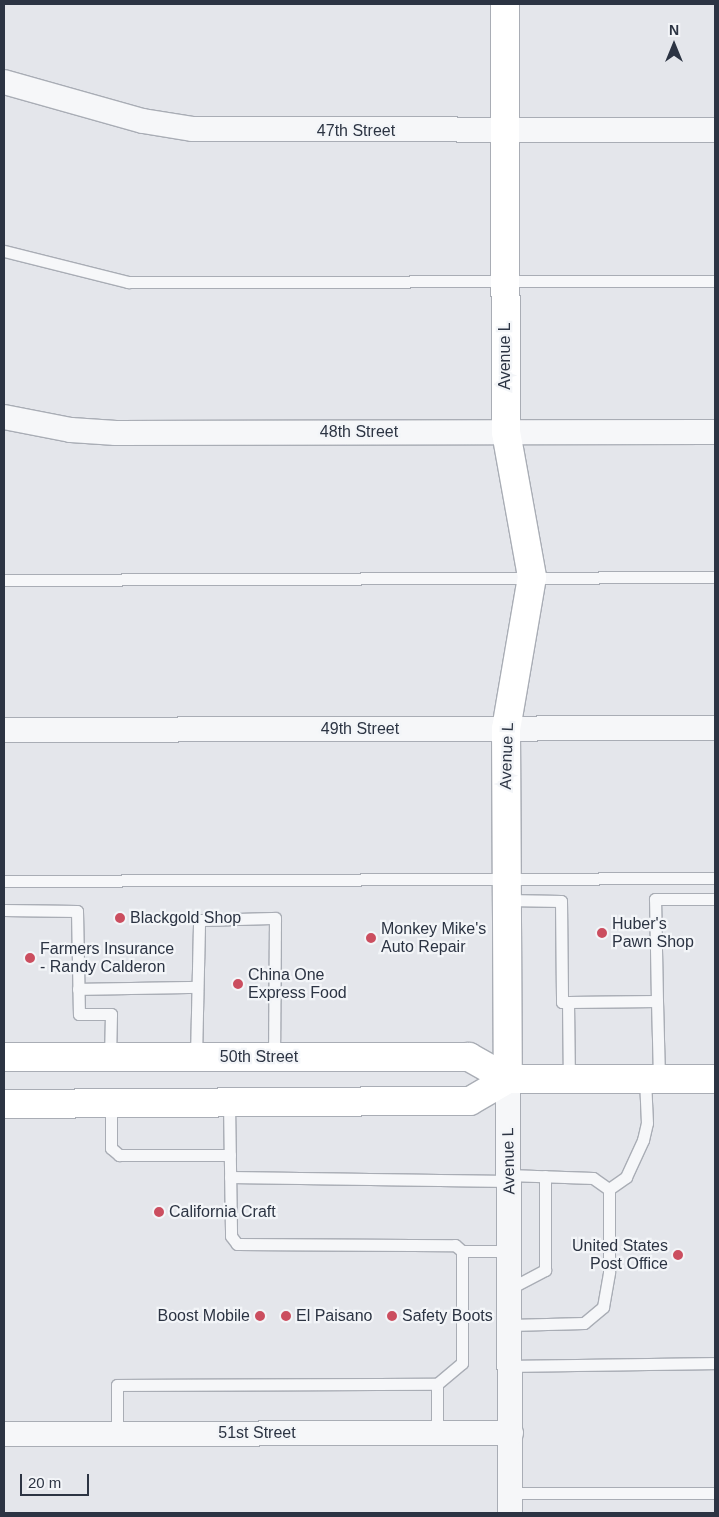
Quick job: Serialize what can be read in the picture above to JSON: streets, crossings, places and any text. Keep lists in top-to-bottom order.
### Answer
{
  "streets": {
    "main road": ["Avenue L", "50th Street"],
    "street": [
      "47th Street",
      "48th Street",
      "49th Street",
      "51st Street"
    ]
  },
  "crossings": [
    ["47th Street", "Avenue L"],
    ["Avenue L", "48th Street"],
    ["Avenue L", "49th Street"],
    ["Avenue L", "50th Street"],
    ["Avenue L", "51st Street"]
  ],
  "places": [
    "Blackgold Shop",
    "Huber's Pawn Shop",
    "Monkey Mike's Auto Repair",
    "Farmers Insurance - Randy Calderon",
    "China One Express Food",
    "California Craft",
    "United States Post Office",
    "Boost Mobile",
    "El Paisano",
    "Safety Boots"
  ],
  "scale_bar": "20 m",
  "north": "top"
}
